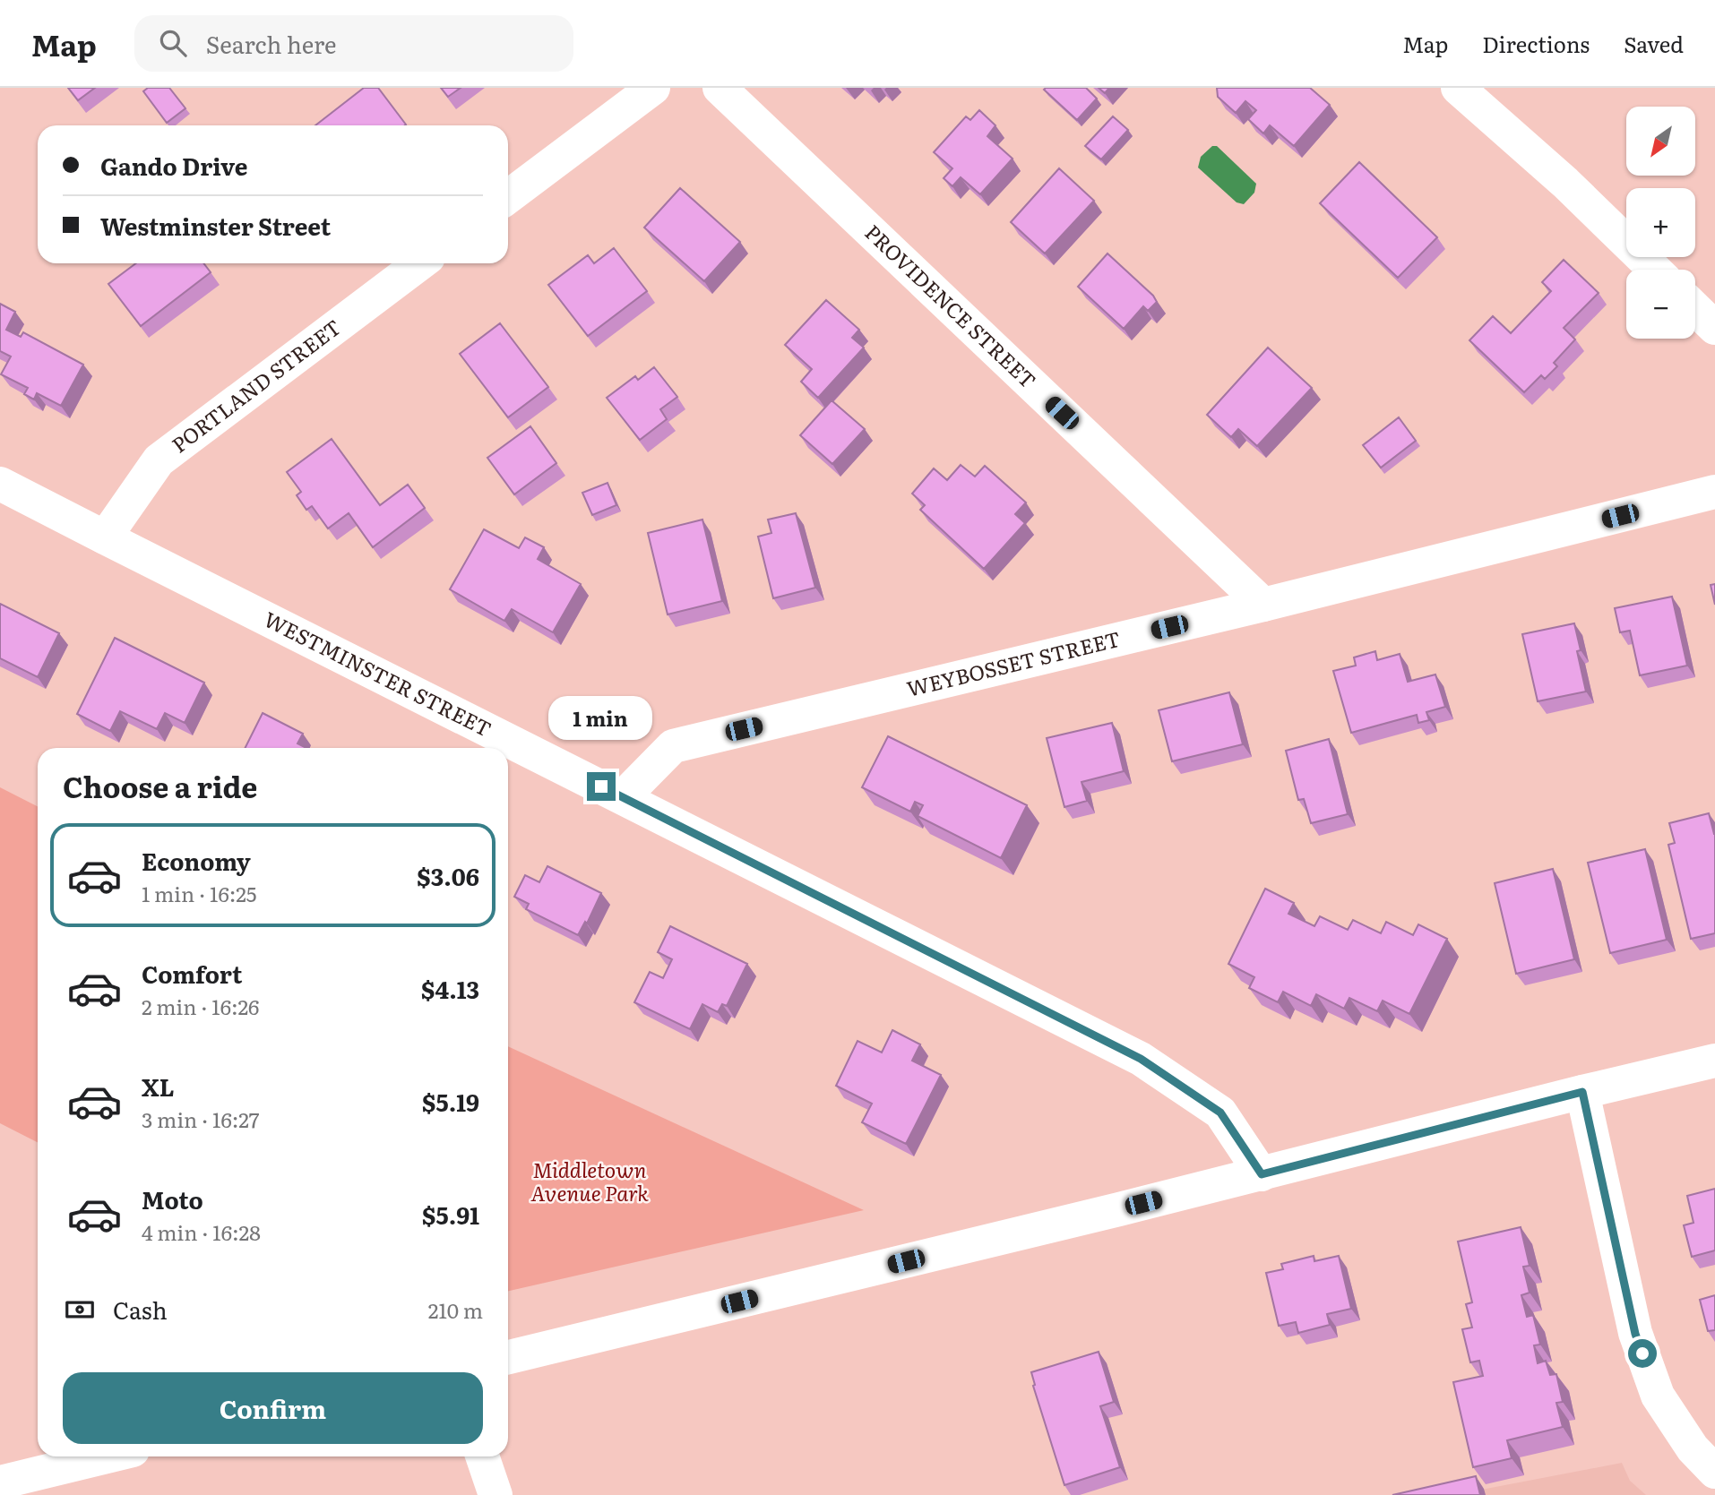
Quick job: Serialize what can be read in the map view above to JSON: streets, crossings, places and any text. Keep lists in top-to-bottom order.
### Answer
{
  "streets": {
    "street": [
      "PROVIDENCE STREET",
      "PORTLAND STREET",
      "WEYBOSSET STREET",
      "WESTMINSTER STREET"
    ]
  },
  "crossings": [
    ["PROVIDENCE STREET", "WEYBOSSET STREET"],
    ["PORTLAND STREET", "WESTMINSTER STREET"],
    ["WEYBOSSET STREET", "WESTMINSTER STREET"]
  ],
  "parks": ["Middletown Avenue Park"],
  "north": "bottom left",
  "page": {
    "header": "Map",
    "search": "Search here",
    "nav": ["Map", "Directions", "Saved"],
    "map_buttons": ["+", "−"],
    "banner": ["Gando Drive", "Westminster Street"],
    "bubble": "1 min",
    "heading": "Choose a ride",
    "list": [
      {
        "name": "Economy",
        "note": "1 min · 16:25",
        "value": "$3.06"
      },
      {
        "name": "Comfort",
        "note": "2 min · 16:26",
        "value": "$4.13"
      },
      {
        "name": "XL",
        "note": "3 min · 16:27",
        "value": "$5.19"
      },
      {
        "name": "Moto",
        "note": "4 min · 16:28",
        "value": "$5.91"
      }
    ],
    "pay": ["Cash", "210 m"],
    "buttons": "Confirm"
  }
}
